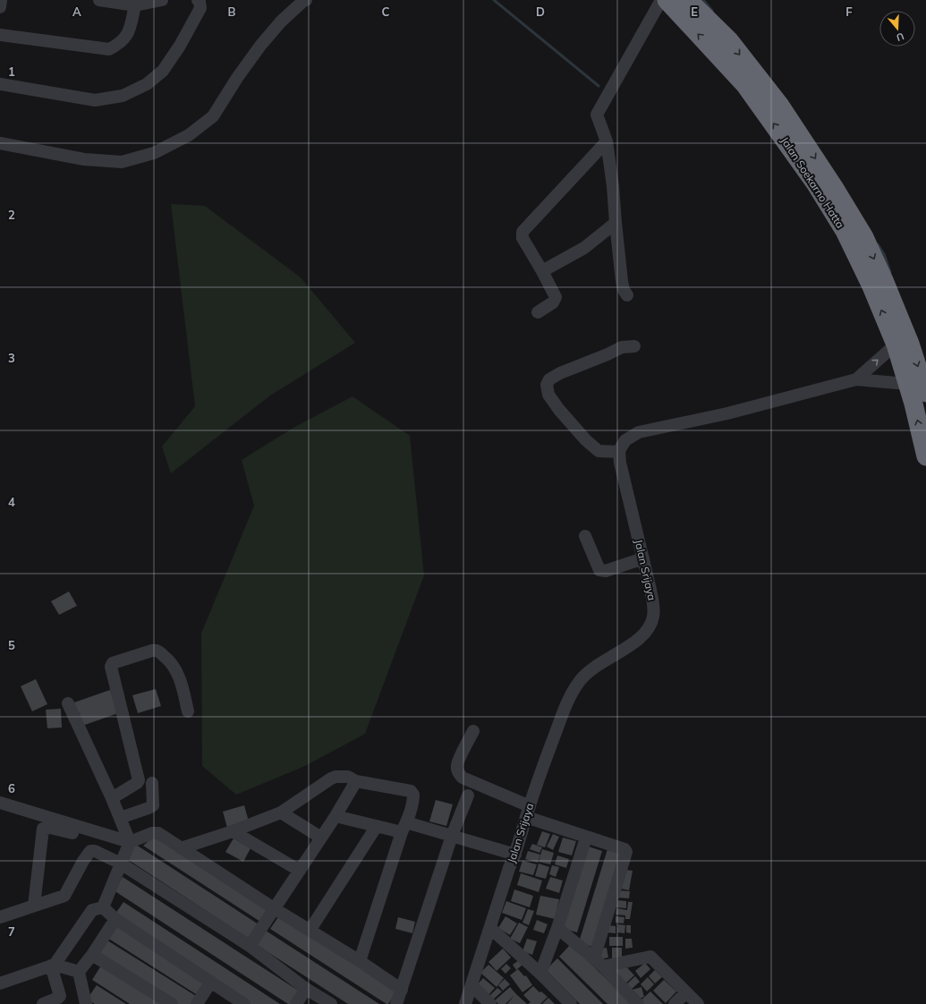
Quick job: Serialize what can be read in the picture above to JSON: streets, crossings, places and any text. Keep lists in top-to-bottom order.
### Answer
{
  "streets": {
    "highway": ["Jalan Soekarno Hatta"],
    "street": ["Jalan Srijaya"]
  },
  "north": "bottom",
  "grid": {
    "columns": [
      "A",
      "B",
      "C",
      "D",
      "E",
      "F"
    ],
    "rows": [
      "1",
      "2",
      "3",
      "4",
      "5",
      "6",
      "7"
    ]
  }
}
